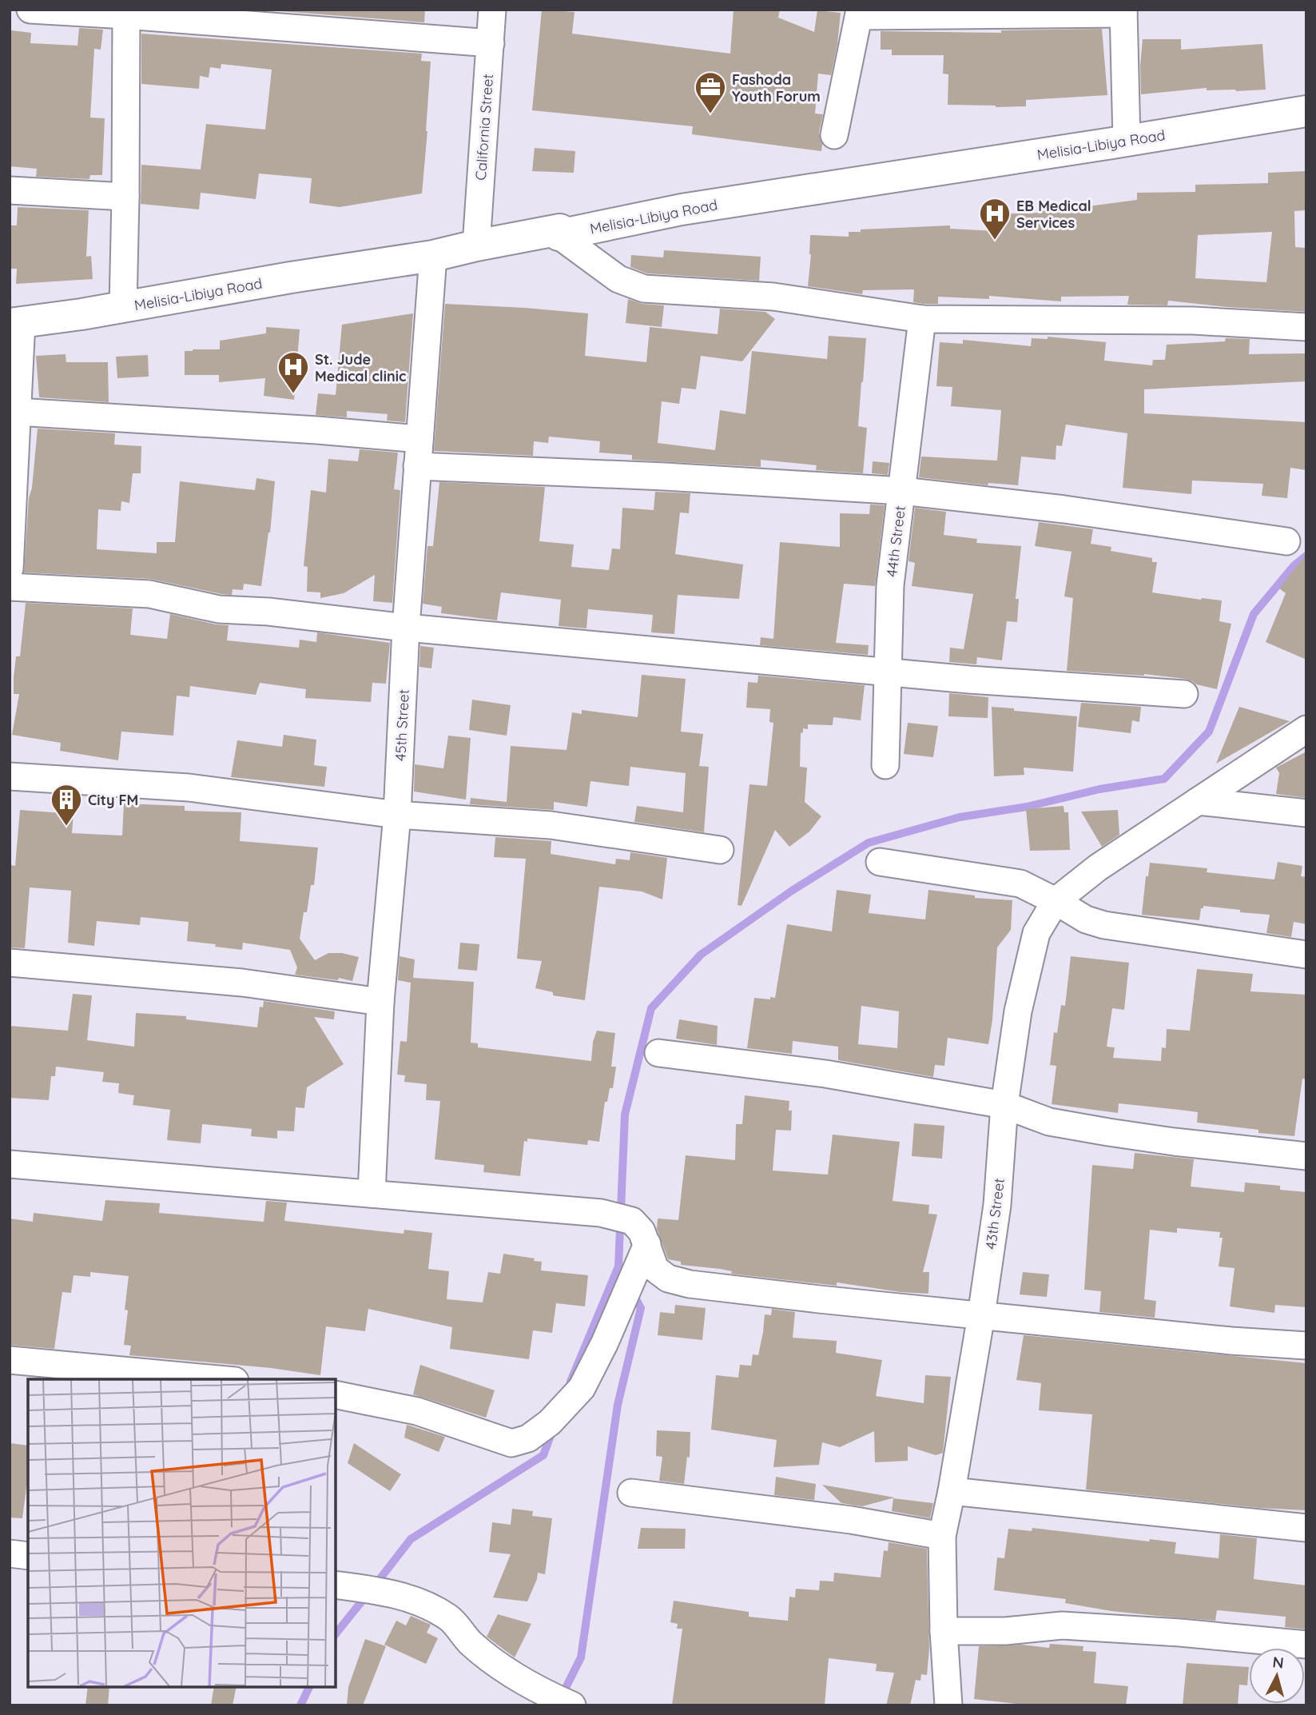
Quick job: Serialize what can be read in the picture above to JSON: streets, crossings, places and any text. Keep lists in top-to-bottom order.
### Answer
{
  "streets": {
    "main road": ["Melisia-Libiya Road"],
    "street": [
      "California Street",
      "44th Street",
      "45th Street",
      "43th Street"
    ]
  },
  "crossings": [
    ["California Street", "Melisia-Libiya Road"],
    ["Melisia-Libiya Road", "45th Street"]
  ],
  "places": {
    "office": ["Fashoda Youth Forum"],
    "hospital": ["EB Medical Services", "St. Jude Medical clinic"],
    "building": ["City FM"]
  },
  "north": "top"
}
